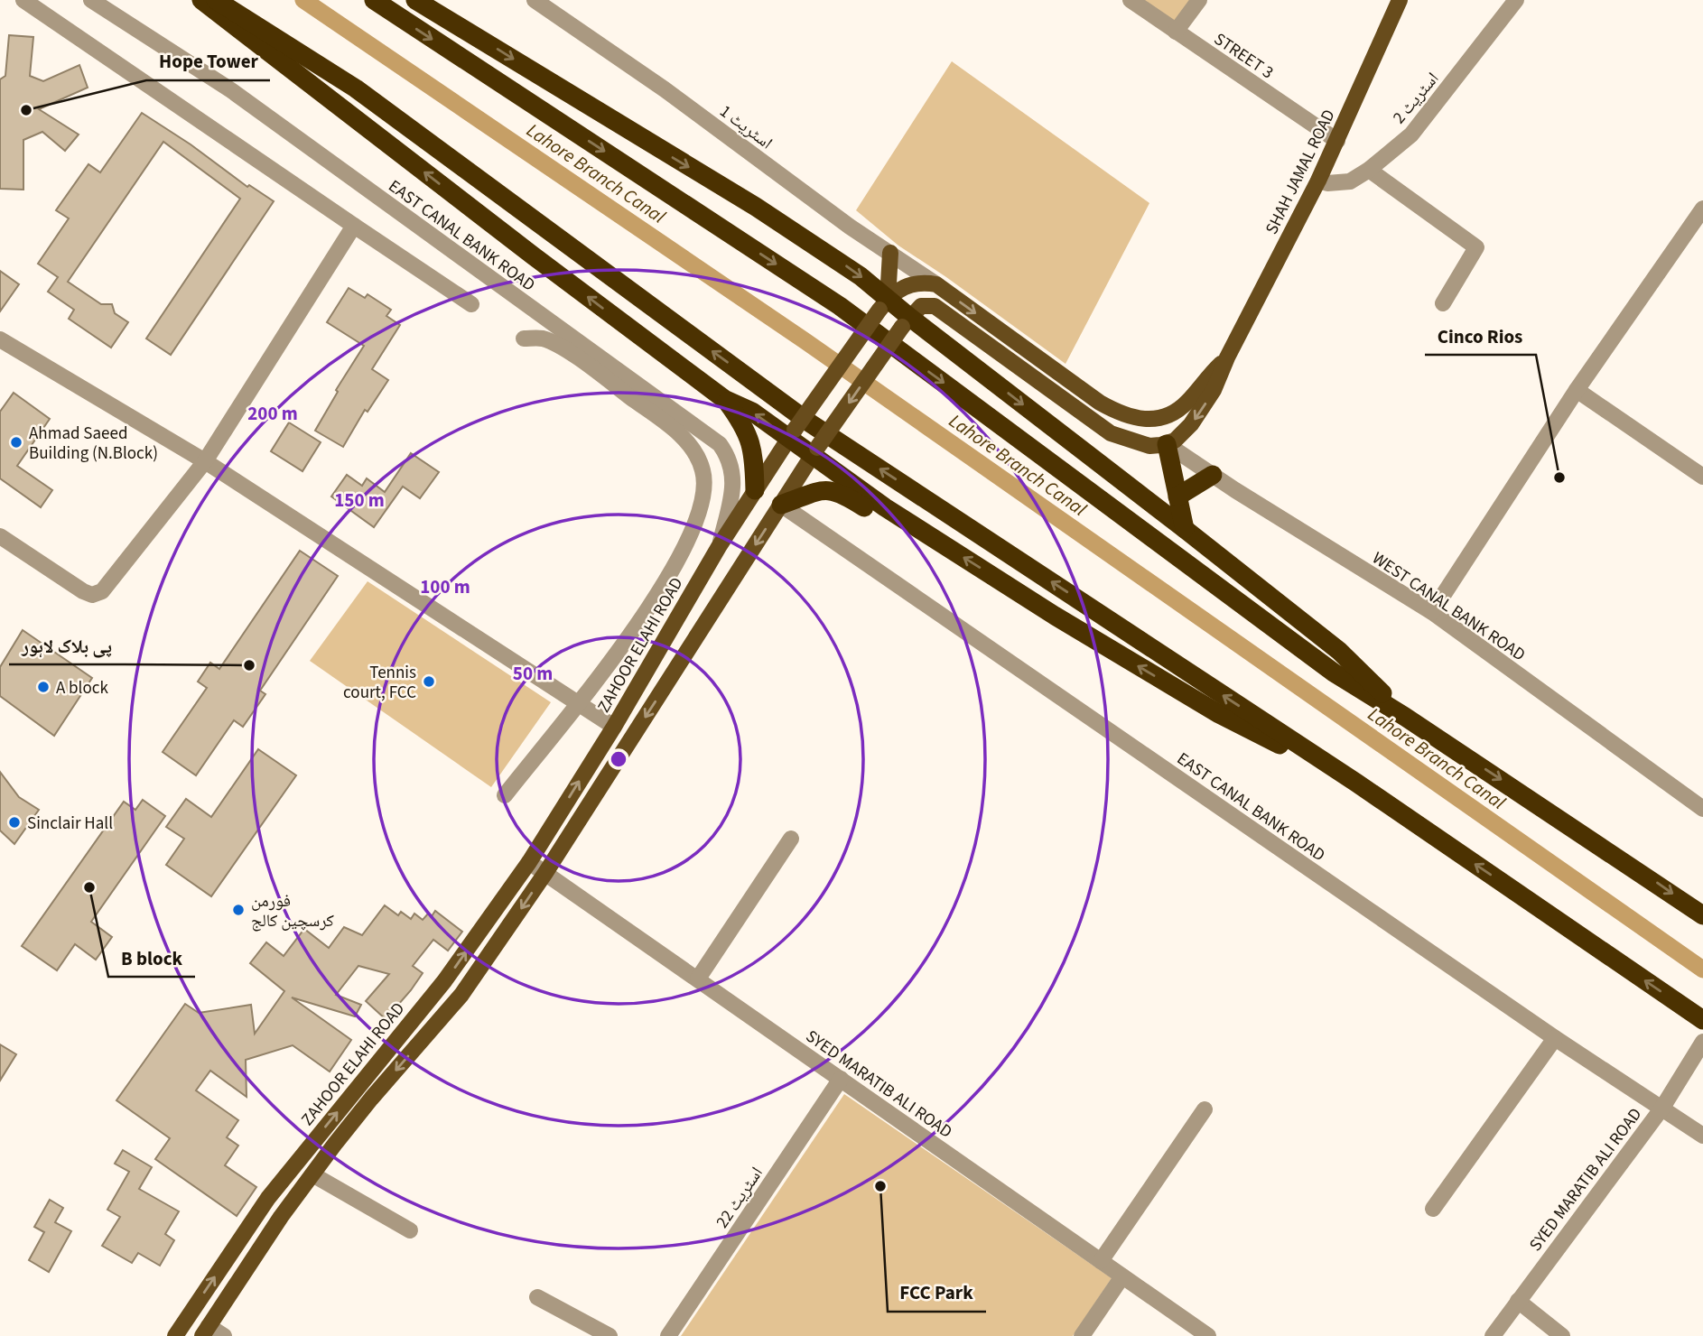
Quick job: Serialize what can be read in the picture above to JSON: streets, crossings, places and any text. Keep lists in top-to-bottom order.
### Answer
{
  "streets": {
    "main road": ["SHAH JAMAL ROAD", "ZAHOOR ELAHI ROAD"],
    "street": [
      "STREET 3",
      "اسٹریٹ 2",
      "اسٹریٹ 1",
      "EAST CANAL BANK ROAD",
      "WEST CANAL BANK ROAD",
      "SYED MARATIB ALI ROAD",
      "اسٹریٹ 22"
    ]
  },
  "crossings": [
    ["STREET 3", "SHAH JAMAL ROAD"],
    ["اسٹریٹ 2", "SHAH JAMAL ROAD"],
    ["اسٹریٹ 1", "ZAHOOR ELAHI ROAD"],
    ["EAST CANAL BANK ROAD", "ZAHOOR ELAHI ROAD"],
    ["EAST CANAL BANK ROAD", "SYED MARATIB ALI ROAD"],
    ["ZAHOOR ELAHI ROAD", "SYED MARATIB ALI ROAD"],
    ["SYED MARATIB ALI ROAD", "اسٹریٹ 22"]
  ],
  "water": ["Lahore Branch Canal"],
  "places": [
    "Hope Tower",
    "Ahmad Saeed Building (N.Block)",
    "Cinco Rios",
    "پی بلاک لاہور",
    "Tennis court, FCC",
    "A block",
    "Sinclair Hall",
    "B block",
    "فورمن کرسچین کالج",
    "FCC Park"
  ],
  "rings": [
    "200 m",
    "150 m",
    "100 m",
    "50 m"
  ]
}
